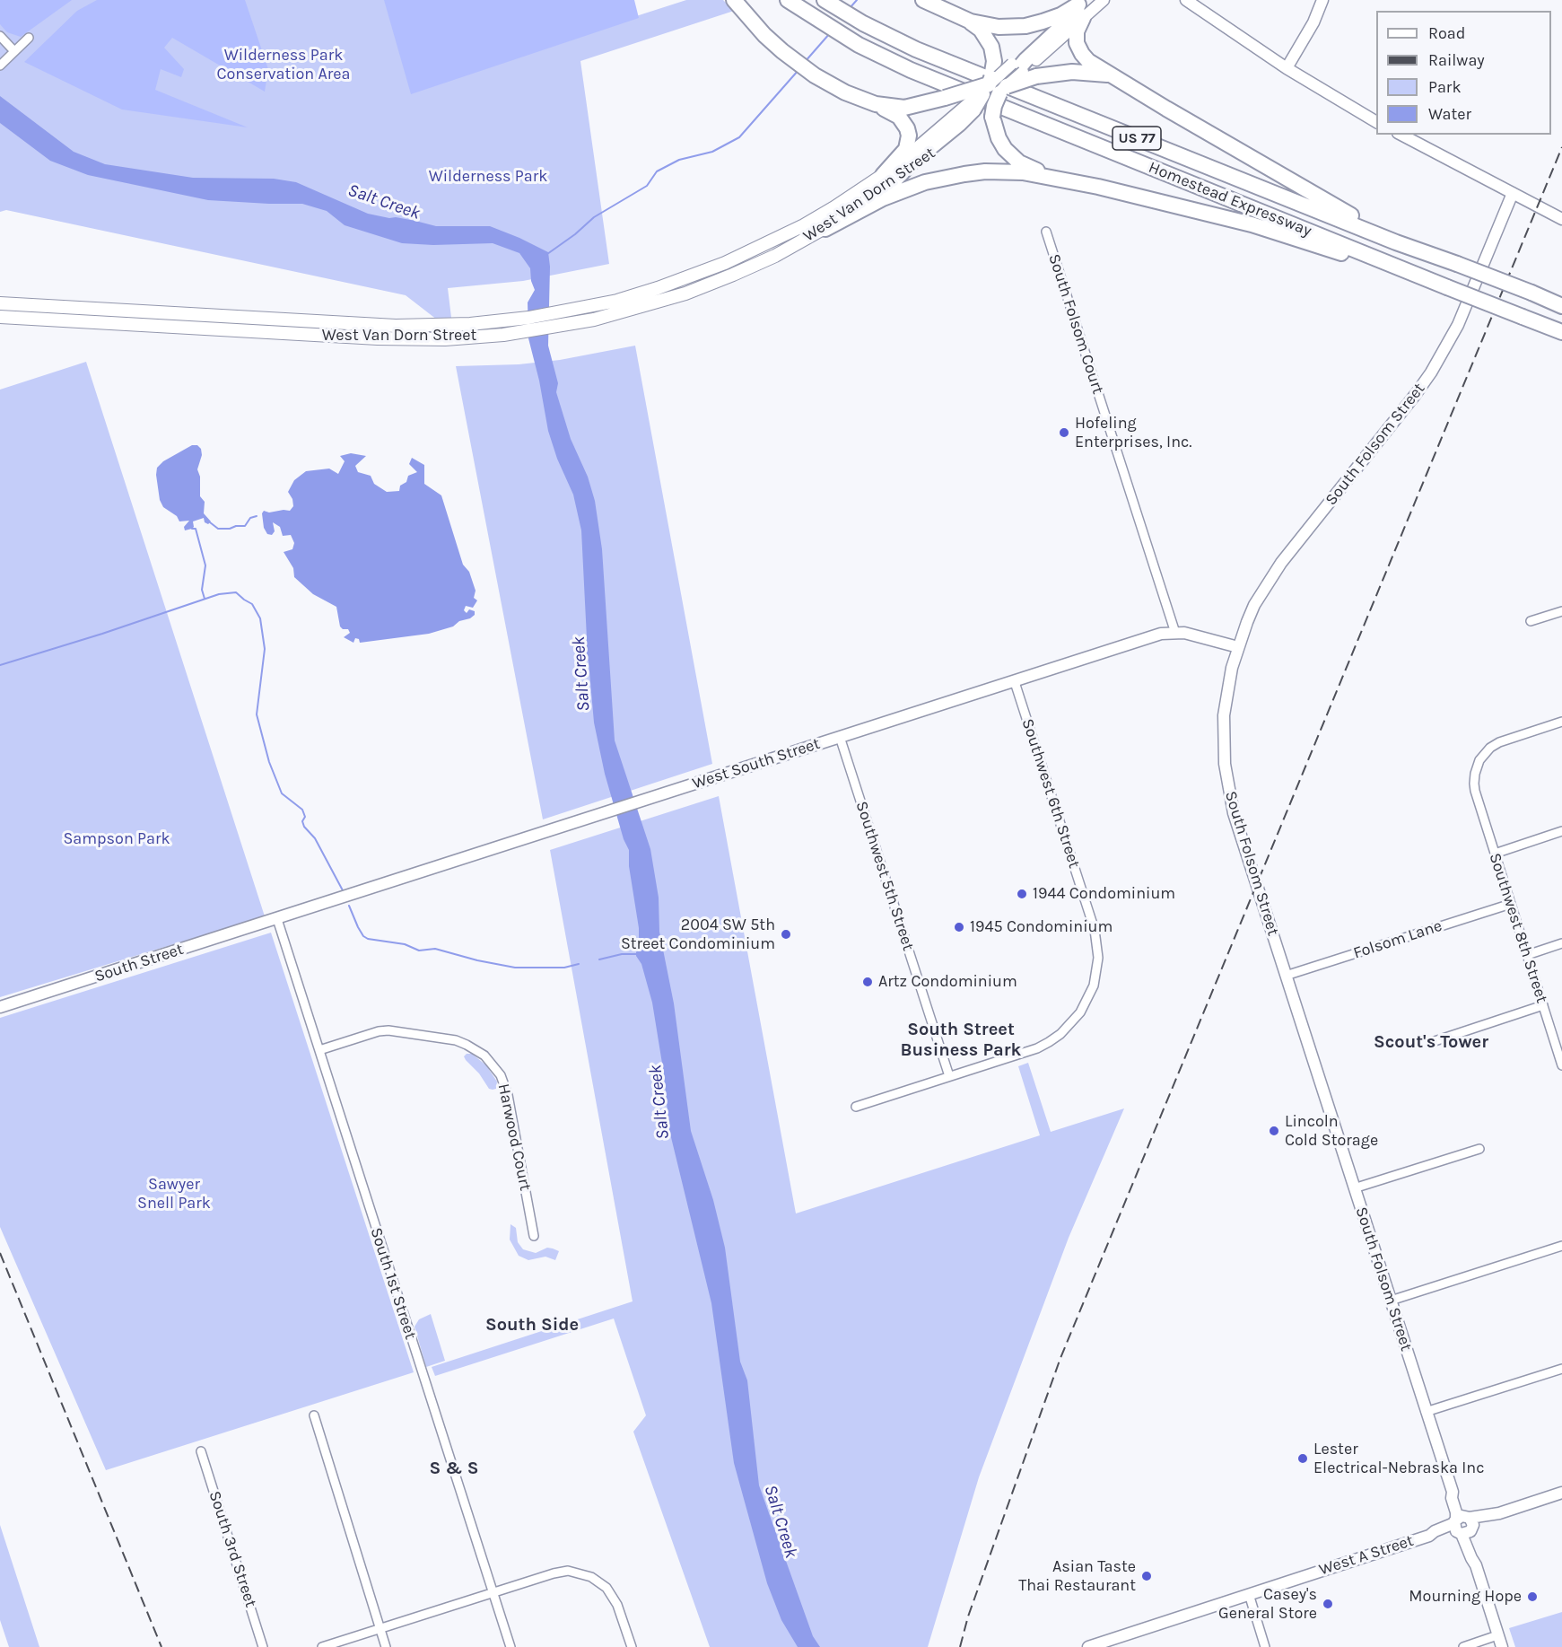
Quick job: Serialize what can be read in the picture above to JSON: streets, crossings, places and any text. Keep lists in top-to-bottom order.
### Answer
{
  "streets": {
    "highway": ["US 77", "Homestead Expressway"],
    "main road": ["West Van Dorn Street"],
    "street": [
      "South Folsom Court",
      "South Folsom Street",
      "West South Street",
      "Southwest 6th Street",
      "Southwest 5th Street",
      "Southwest 8th Street",
      "Folsom Lane",
      "South Street",
      "Harwood Court",
      "South 1st Street",
      "South 3rd Street",
      "West A Street"
    ]
  },
  "crossings": [
    ["South Folsom Court", "West South Street"],
    ["South Folsom Street", "West South Street"],
    ["South Folsom Street", "Folsom Lane"],
    ["South Folsom Street", "West A Street"],
    ["West South Street", "Southwest 6th Street"],
    ["West South Street", "Southwest 5th Street"],
    ["West South Street", "South Street"],
    ["West South Street", "South 1st Street"],
    ["Southwest 6th Street", "Southwest 5th Street"],
    ["Southwest 8th Street", "Folsom Lane"],
    ["South Street", "South 1st Street"],
    ["Harwood Court", "South 1st Street"]
  ],
  "districts": [
    "South Street Business Park",
    "Scout's Tower",
    "South Side",
    "S & S"
  ],
  "water": ["Salt Creek"],
  "parks": [
    "Wilderness Park Conservation Area",
    "Wilderness Park",
    "Sampson Park",
    "Sawyer Snell Park"
  ],
  "places": [
    "Hofeling Enterprises, Inc.",
    "1944 Condominium",
    "1945 Condominium",
    "2004 SW 5th Street Condominium",
    "Artz Condominium",
    "Lincoln Cold Storage",
    "Lester Electrical-Nebraska Inc",
    "Asian Taste Thai Restaurant",
    "Mourning Hope",
    "Casey's General Store"
  ],
  "legend": [
    "Road",
    "Railway",
    "Park",
    "Water"
  ]
}
